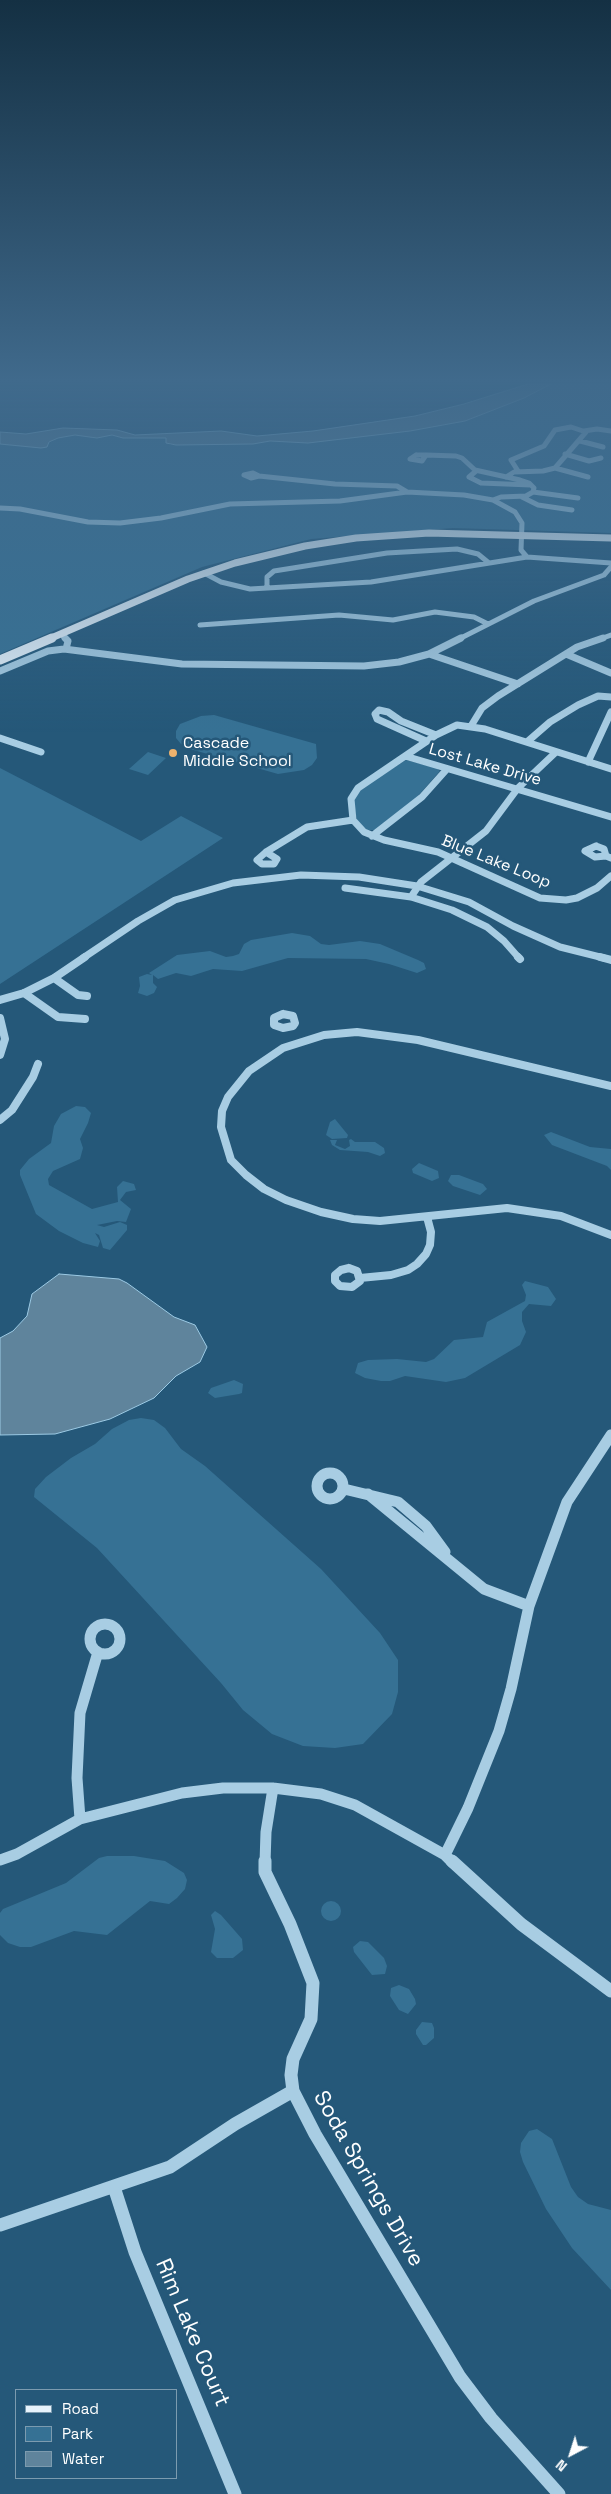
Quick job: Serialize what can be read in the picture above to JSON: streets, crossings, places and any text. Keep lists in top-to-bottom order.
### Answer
{
  "streets": {
    "street": [
      "Lost Lake Drive",
      "Blue Lake Loop",
      "Soda Springs Drive",
      "Rim Lake Court"
    ]
  },
  "places": ["Cascade Middle School"],
  "legend": ["Road", "Park", "Water"],
  "north": "bottom left"
}
